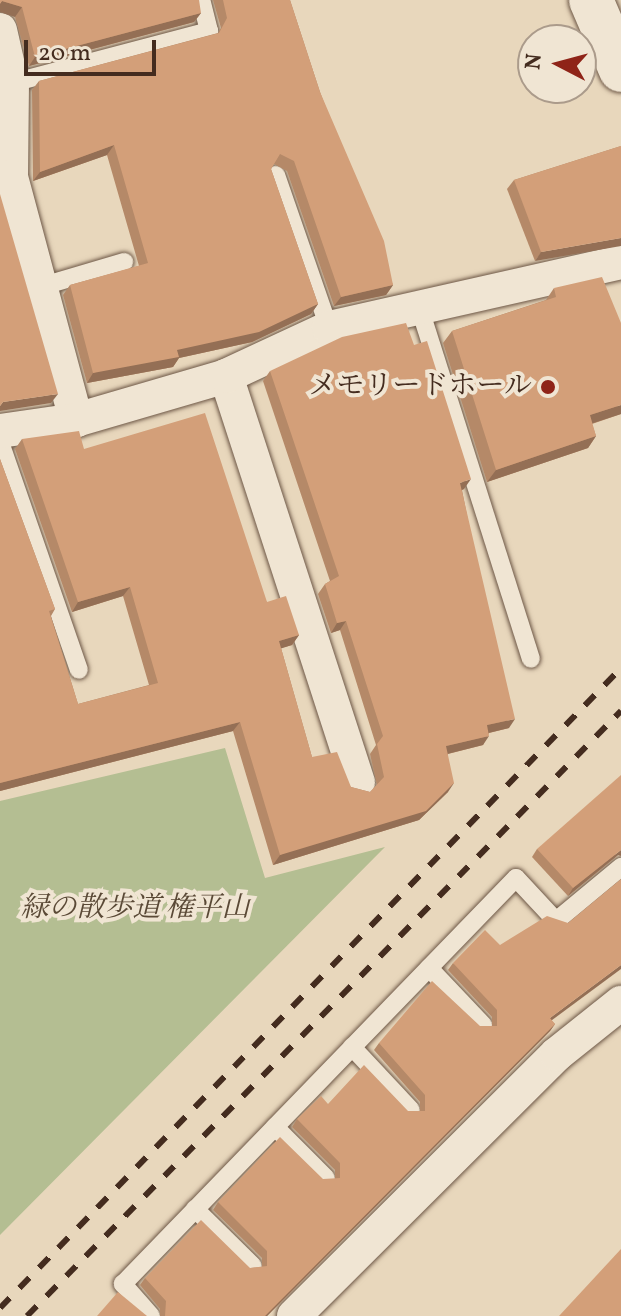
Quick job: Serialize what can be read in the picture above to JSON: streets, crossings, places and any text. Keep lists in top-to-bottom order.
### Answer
{
  "parks": ["緑の散歩道 権平山"],
  "places": ["メモリードホール"],
  "scale_bar": "20 m",
  "north": "left"
}
